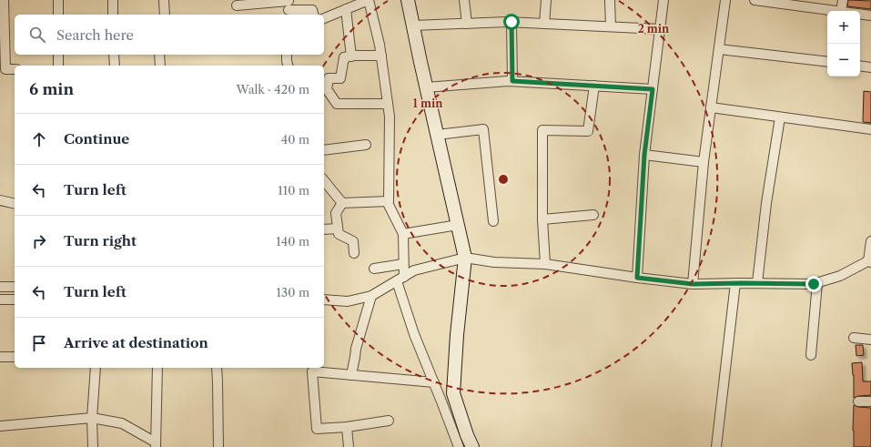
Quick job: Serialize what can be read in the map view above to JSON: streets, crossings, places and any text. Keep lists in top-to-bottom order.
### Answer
{
  "page": {
    "map_buttons": ["+", "−"],
    "search": "Search here",
    "heading": ["6 min", "Walk · 420 m"],
    "list": [
      ["Continue", "40 m"],
      ["Turn left", "110 m"],
      ["Turn right", "140 m"],
      ["Turn left", "130 m"],
      "Arrive at destination"
    ]
  },
  "rings": ["2 min", "1 min"]
}
